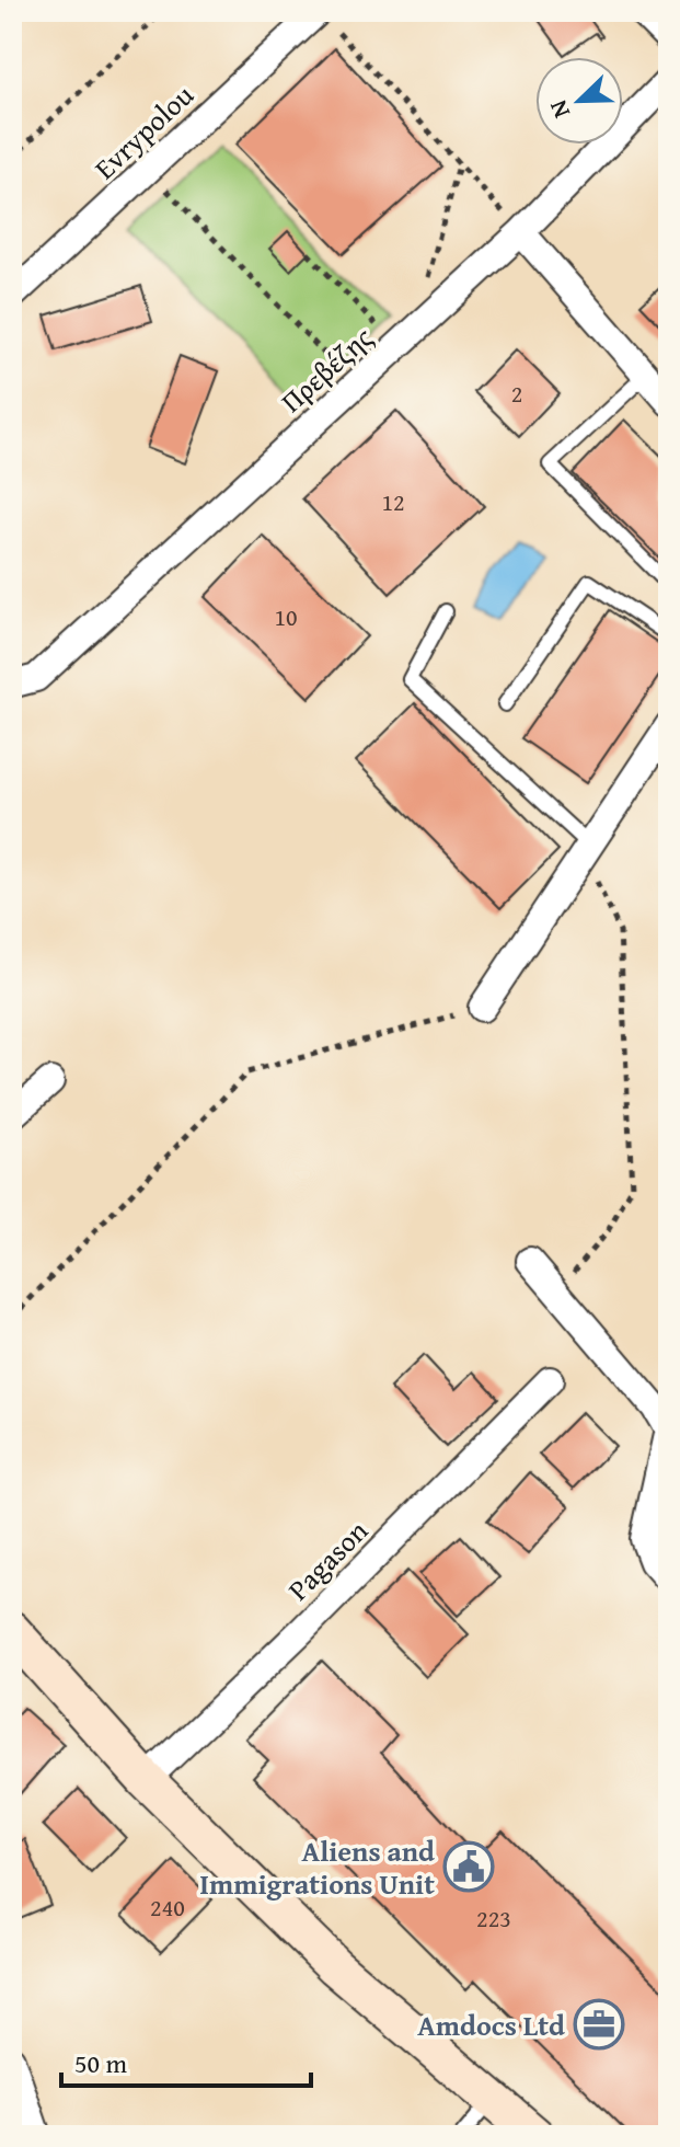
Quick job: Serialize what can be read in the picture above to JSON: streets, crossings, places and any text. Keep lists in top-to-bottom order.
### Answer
{
  "streets": {
    "street": ["Evrypolou", "Πρεβέζης", "Pagason"]
  },
  "places": {
    "public building": ["Aliens and Immigrations Unit"],
    "office": ["Amdocs Ltd"]
  },
  "house_numbers": [
    "2",
    "12",
    "10",
    "240",
    "223"
  ],
  "scale_bar": "50 m",
  "north": "bottom left"
}
